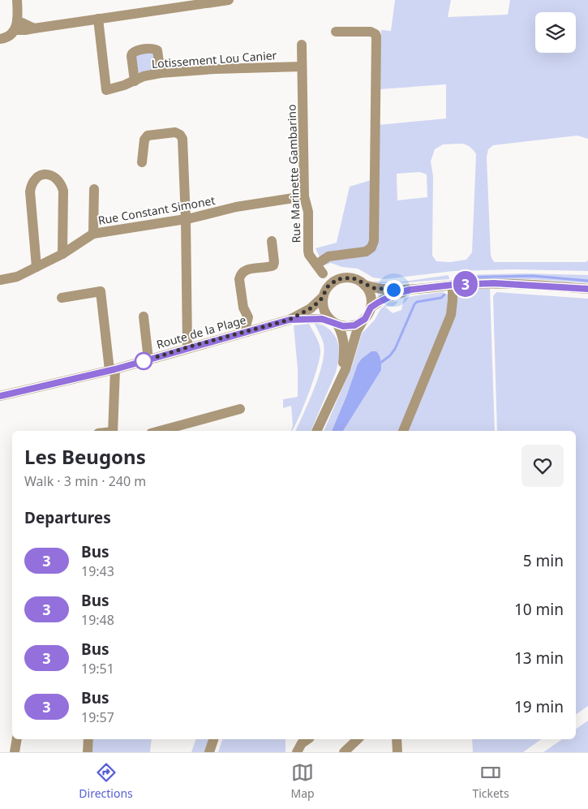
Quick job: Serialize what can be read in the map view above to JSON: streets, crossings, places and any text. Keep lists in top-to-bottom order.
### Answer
{
  "streets": {
    "street": [
      "Lotissement Lou Canier",
      "Rue Marinette Gambarino",
      "Rue Constant Simonet",
      "Route de la Plage"
    ]
  },
  "crossings": [
    ["Lotissement Lou Canier", "Rue Marinette Gambarino"],
    ["Rue Marinette Gambarino", "Rue Constant Simonet"],
    ["Rue Marinette Gambarino", "Route de la Plage"]
  ],
  "lines": ["bus line 3"],
  "page": {
    "on_map": "3",
    "heading": [
      ["Les Beugons", "Walk · 3 min · 240 m"],
      "Departures"
    ],
    "list": [
      {
        "mark": "3",
        "name": "Bus",
        "note": "19:43",
        "value": "5 min"
      },
      {
        "mark": "3",
        "name": "Bus",
        "note": "19:48",
        "value": "10 min"
      },
      {
        "mark": "3",
        "name": "Bus",
        "note": "19:51",
        "value": "13 min"
      },
      {
        "mark": "3",
        "name": "Bus",
        "note": "19:57",
        "value": "19 min"
      }
    ],
    "tabs": ["Directions", "Map", "Tickets"]
  }
}
